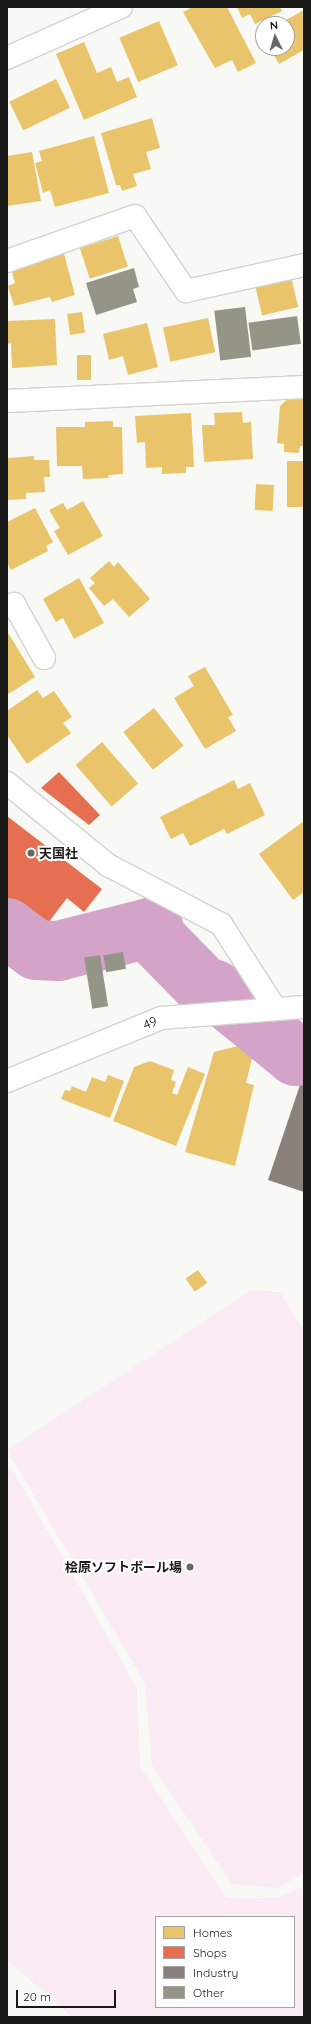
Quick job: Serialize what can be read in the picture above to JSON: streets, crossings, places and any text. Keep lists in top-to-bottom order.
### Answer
{
  "streets": {
    "street": ["49"]
  },
  "places": ["天国社", "桧原ソフトボール場"],
  "legend": [
    "Homes",
    "Shops",
    "Industry",
    "Other"
  ],
  "scale_bar": "20 m",
  "north": "top"
}
